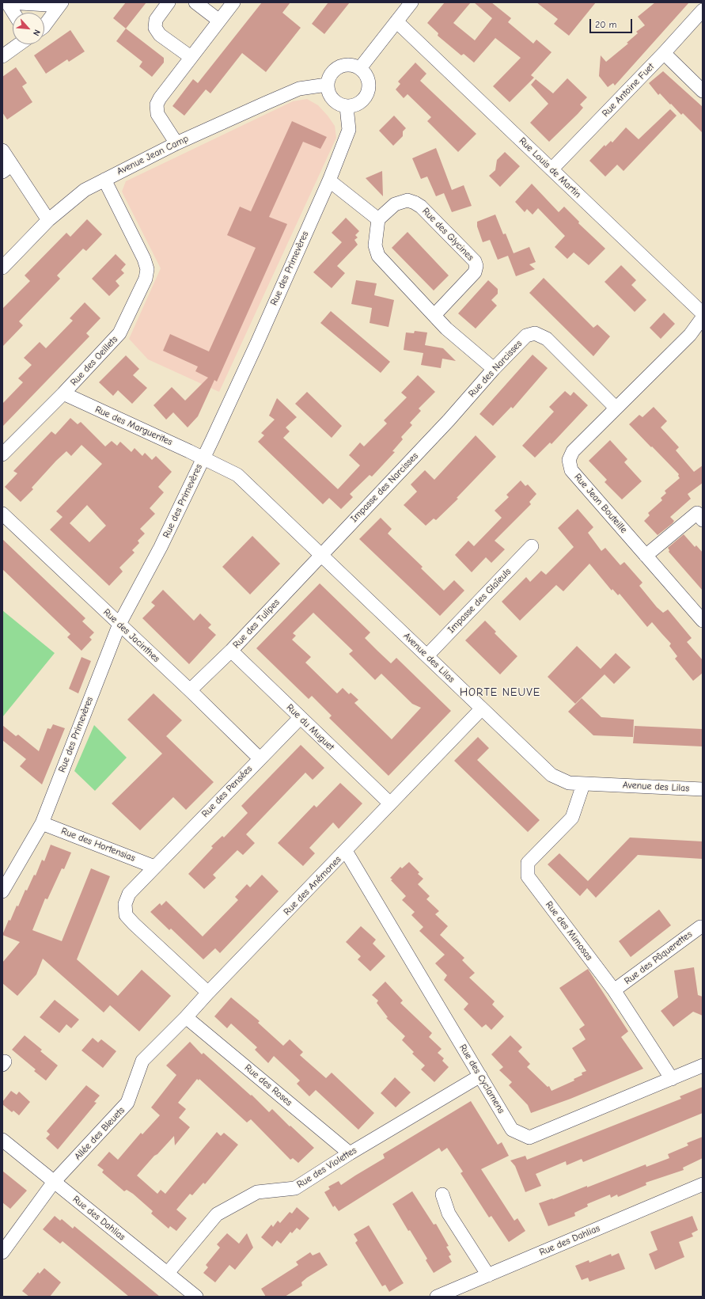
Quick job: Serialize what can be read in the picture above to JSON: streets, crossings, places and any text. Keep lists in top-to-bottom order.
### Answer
{
  "streets": {
    "street": [
      "Rue Antoine Fuet",
      "Avenue Jean Camp",
      "Rue Louis de Martin",
      "Rue des Glycines",
      "Rue des Primevères",
      "Rue des Oeillets",
      "Rue des Narcisses",
      "Rue des Marguerites",
      "Impasse des Narcisses",
      "Rue Jean Bouteille",
      "Impasse des Glaïeuls",
      "Rue des Tulipes",
      "Rue des Jacinthes",
      "Avenue des Lilas",
      "Rue du Muguet",
      "Rue des Pensées",
      "Rue des Hortensias",
      "Rue des Anémones",
      "Rue des Mimosas",
      "Rue des Pâquerettes",
      "Rue des Cyclamens",
      "Rue des Roses",
      "Allée des Bleuets",
      "Rue des Violettes",
      "Rue des Dahlias"
    ]
  },
  "crossings": [
    ["Rue Antoine Fuet", "Rue Louis de Martin"],
    ["Avenue Jean Camp", "Rue des Primevères"],
    ["Avenue Jean Camp", "Rue des Oeillets"],
    ["Rue des Primevères", "Rue des Marguerites"],
    ["Rue des Primevères", "Rue des Jacinthes"],
    ["Rue des Primevères", "Avenue des Lilas"],
    ["Rue des Primevères", "Rue des Hortensias"],
    ["Rue des Oeillets", "Rue des Marguerites"],
    ["Rue des Narcisses", "Impasse des Narcisses"],
    ["Rue des Narcisses", "Rue Jean Bouteille"],
    ["Rue des Marguerites", "Avenue des Lilas"],
    ["Impasse des Narcisses", "Rue des Tulipes"],
    ["Impasse des Narcisses", "Avenue des Lilas"],
    ["Impasse des Glaïeuls", "Avenue des Lilas"],
    ["Rue des Tulipes", "Rue des Jacinthes"],
    ["Rue des Tulipes", "Avenue des Lilas"],
    ["Rue des Tulipes", "Rue du Muguet"],
    ["Rue des Jacinthes", "Rue des Pensées"],
    ["Avenue des Lilas", "Rue des Anémones"],
    ["Avenue des Lilas", "Rue des Mimosas"],
    ["Rue du Muguet", "Rue des Pensées"],
    ["Rue du Muguet", "Rue des Anémones"],
    ["Rue des Pensées", "Rue des Hortensias"],
    ["Rue des Anémones", "Rue des Cyclamens"],
    ["Rue des Anémones", "Rue des Roses"],
    ["Rue des Anémones", "Allée des Bleuets"],
    ["Rue des Mimosas", "Rue des Pâquerettes"],
    ["Rue des Mimosas", "Rue des Cyclamens"],
    ["Rue des Cyclamens", "Rue des Violettes"],
    ["Rue des Roses", "Rue des Violettes"],
    ["Allée des Bleuets", "Rue des Dahlias"],
    ["Rue des Violettes", "Rue des Dahlias"]
  ],
  "districts": ["HORTE NEUVE"],
  "scale_bar": "20 m",
  "north": "bottom right"
}
